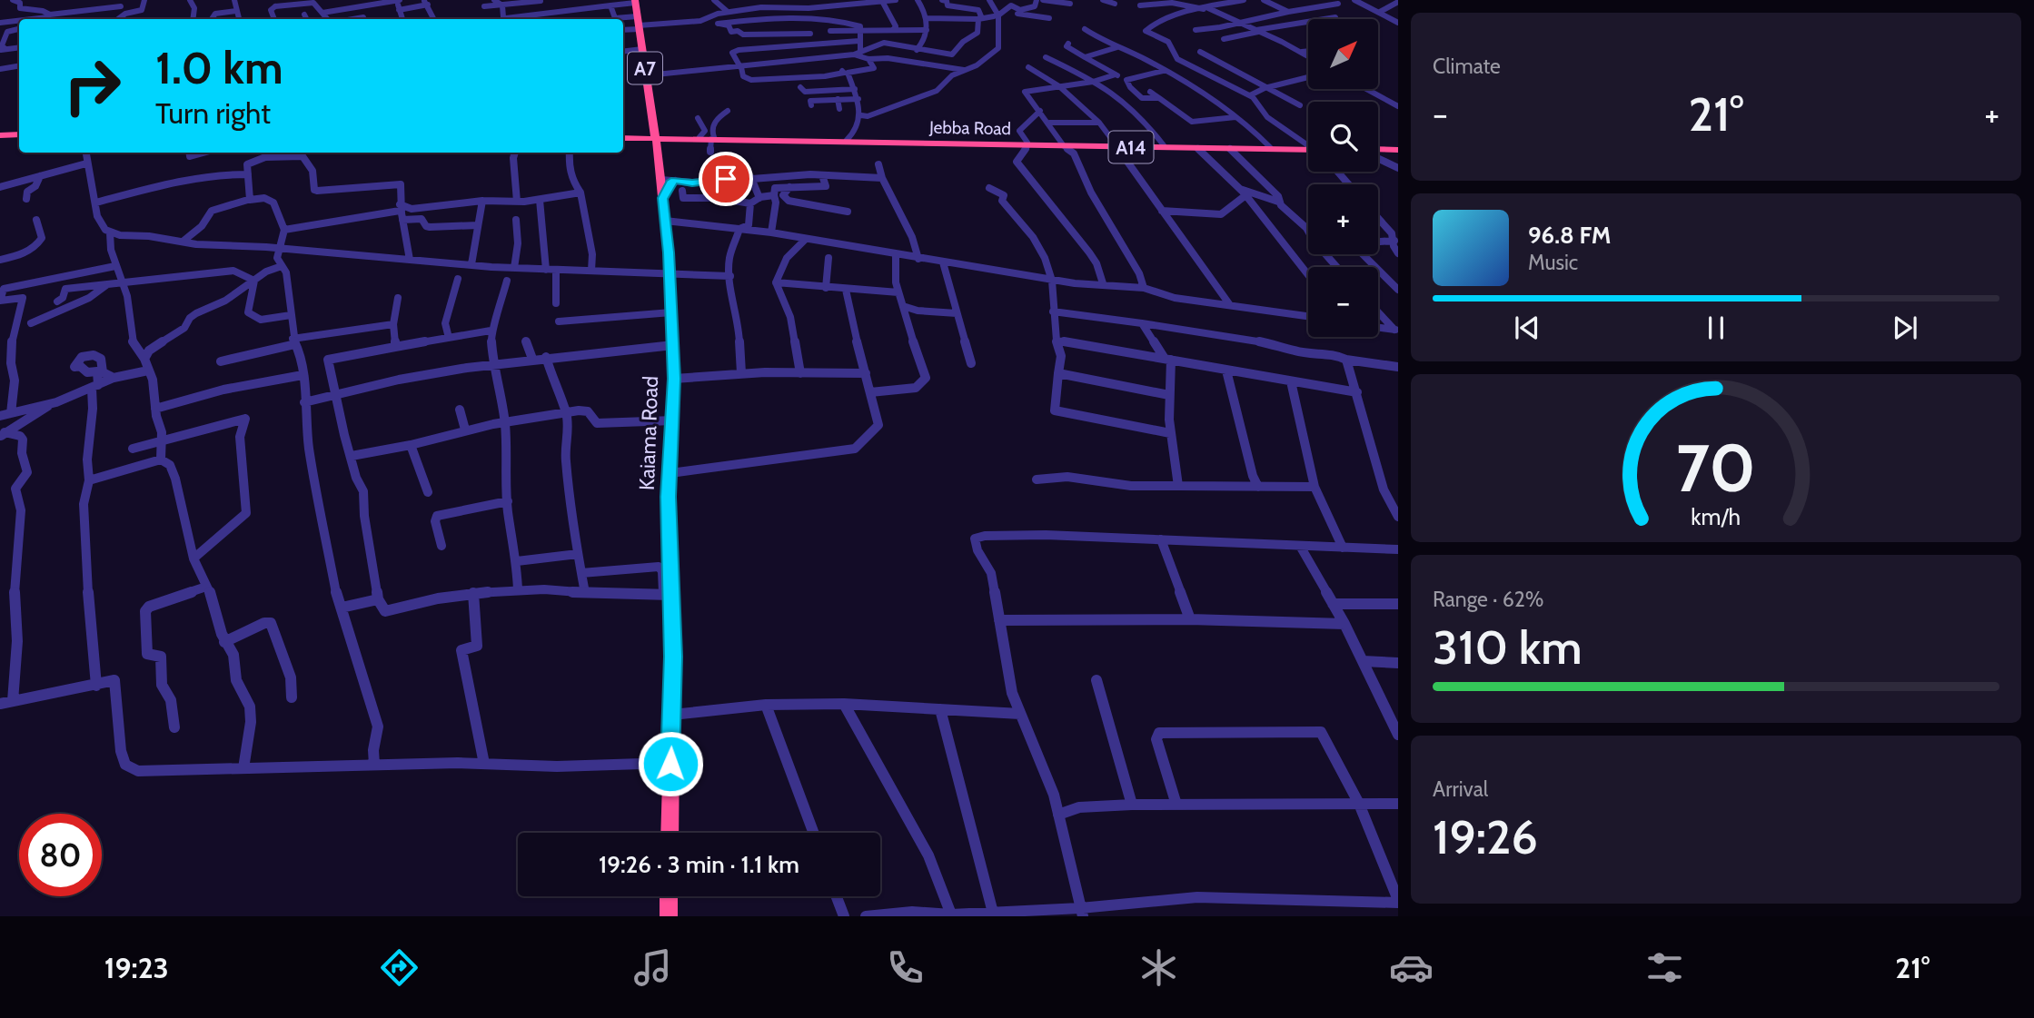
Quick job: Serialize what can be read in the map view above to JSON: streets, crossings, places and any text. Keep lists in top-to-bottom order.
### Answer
{
  "streets": {
    "highway": [
      "A7",
      "Jebba Road",
      "A14",
      "Kaiama Road"
    ]
  },
  "crossings": [
    ["Jebba Road", "Kaiama Road"]
  ],
  "north": "top right",
  "page": {
    "tile": [
      "Climate",
      ["Range · 62%", "310 km"],
      ["Arrival", "19:26"]
    ],
    "map_buttons": ["+", "−"],
    "turn": ["1.0 km", "Turn right"],
    "heat": ["−", "21°", "+"],
    "song": ["96.8 FM", "Music"],
    "limit": "80",
    "trip": "19:26 · 3 min · 1.1 km",
    "tabs": ["19:23", "21°"],
    "gauge": ["70", "km/h"]
  }
}
